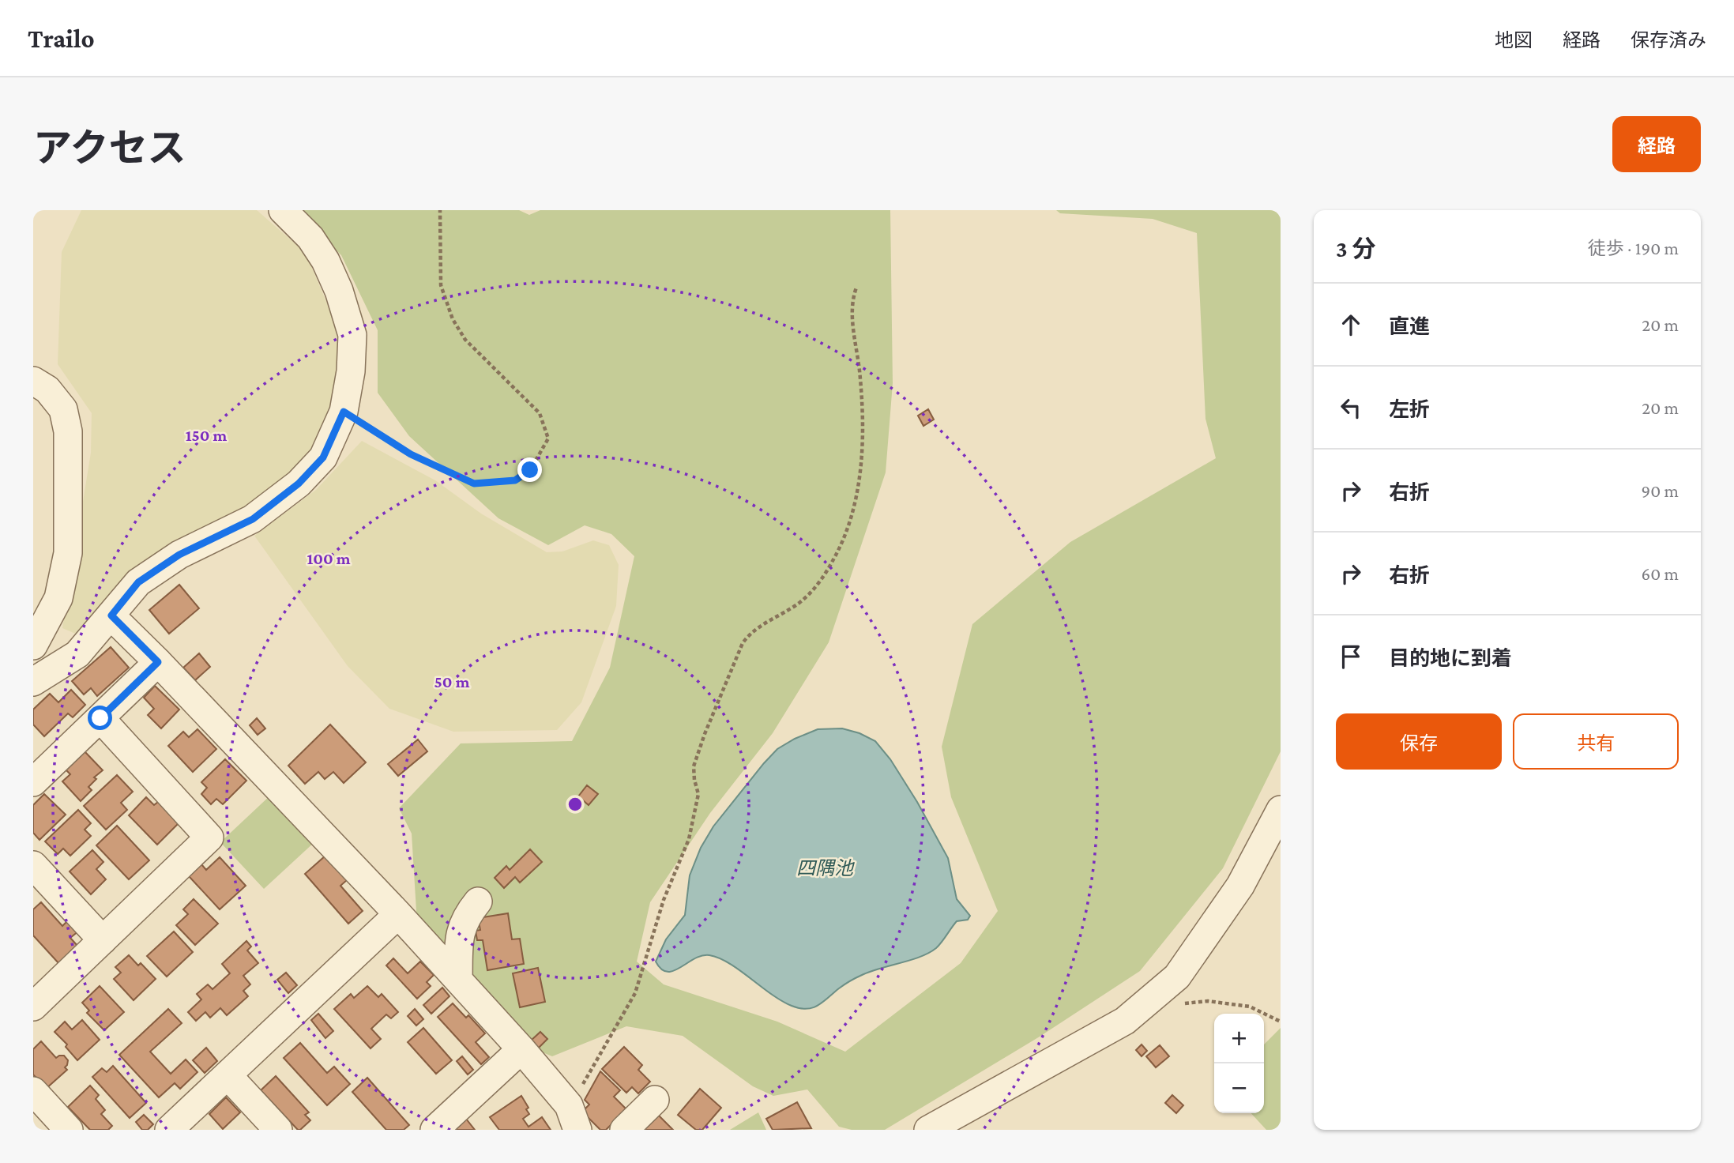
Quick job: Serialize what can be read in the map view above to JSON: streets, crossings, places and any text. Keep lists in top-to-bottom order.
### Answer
{
  "water": ["四隅池"],
  "page": {
    "header": "Trailo",
    "nav": ["地図", "経路", "保存済み"],
    "title": "アクセス",
    "buttons": [
      "経路",
      ["保存", "共有"]
    ],
    "heading": ["3 分", "徒歩 · 190 m"],
    "list": [
      ["直進", "20 m"],
      ["左折", "20 m"],
      ["右折", "90 m"],
      ["右折", "60 m"],
      "目的地に到着"
    ],
    "map_buttons": ["+", "−"]
  },
  "rings": ["150 m", "100 m", "50 m"]
}
